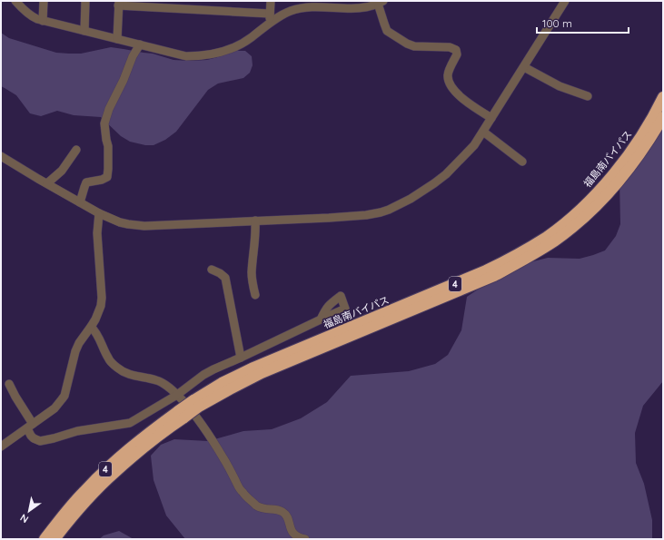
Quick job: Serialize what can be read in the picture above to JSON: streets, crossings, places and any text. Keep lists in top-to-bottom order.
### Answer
{
  "streets": {
    "highway": ["福島南バイパス", "4"]
  },
  "scale_bar": "100 m",
  "north": "bottom left"
}
